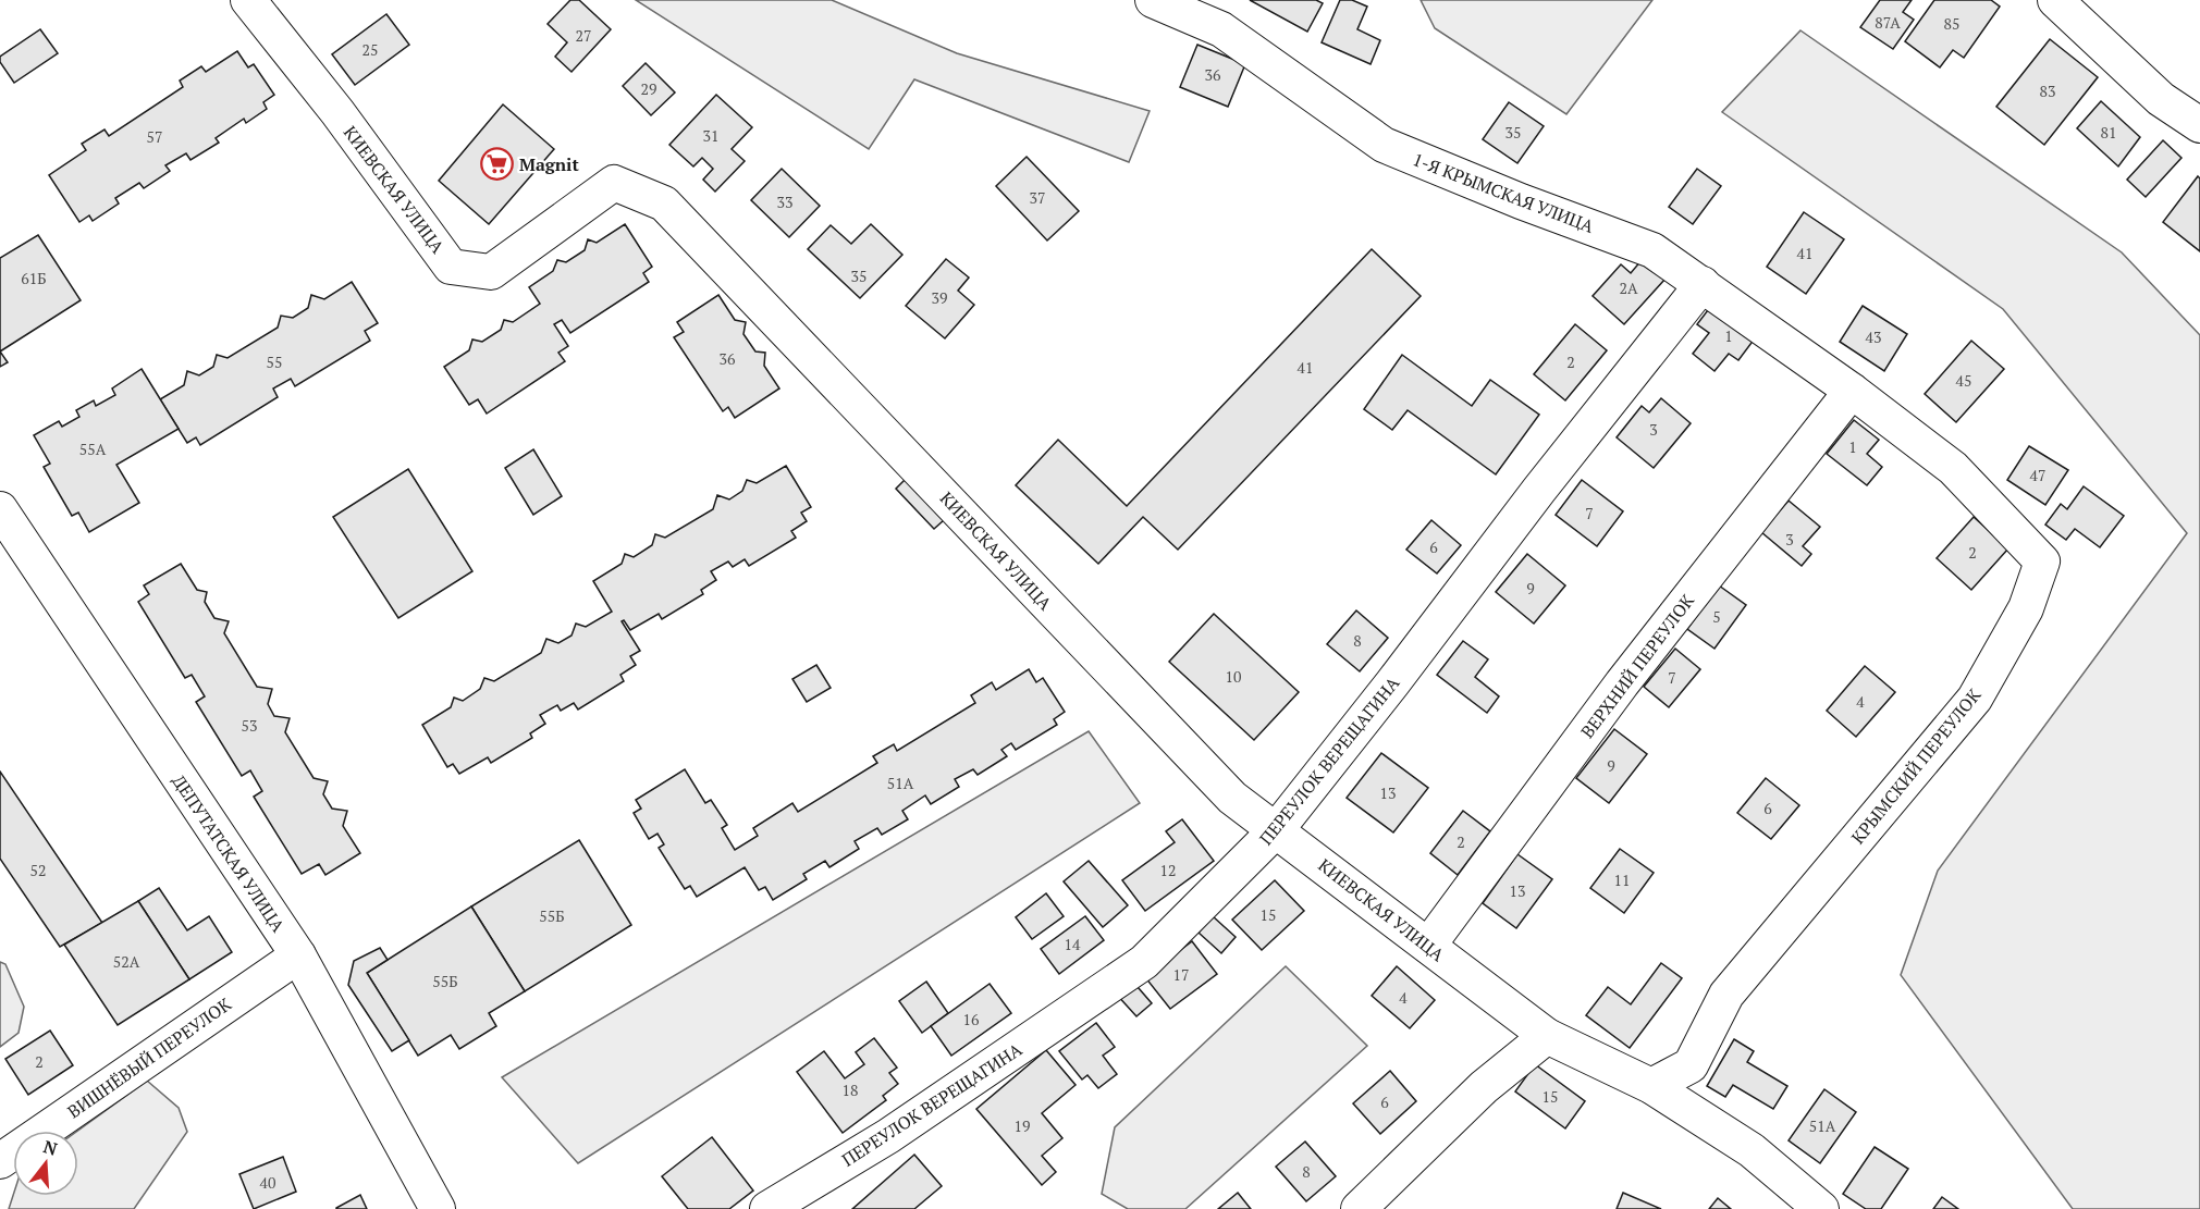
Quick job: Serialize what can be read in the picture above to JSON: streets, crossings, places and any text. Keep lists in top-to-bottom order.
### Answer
{
  "streets": {
    "street": [
      "КИЕВСКАЯ УЛИЦА",
      "1-Я КРЫМСКАЯ УЛИЦА",
      "ВЕРХНИЙ ПЕРЕУЛОК",
      "ПЕРЕУЛОК ВЕРЕЩАГИНА",
      "КРЫМСКИЙ ПЕРЕУЛОК",
      "ДЕПУТАТСКАЯ УЛИЦА",
      "ВИШНЁВЫЙ ПЕРЕУЛОК"
    ]
  },
  "crossings": [
    ["КИЕВСКАЯ УЛИЦА", "ВЕРХНИЙ ПЕРЕУЛОК"],
    ["КИЕВСКАЯ УЛИЦА", "ПЕРЕУЛОК ВЕРЕЩАГИНА"],
    ["КИЕВСКАЯ УЛИЦА", "КРЫМСКИЙ ПЕРЕУЛОК"],
    ["1-Я КРЫМСКАЯ УЛИЦА", "ВЕРХНИЙ ПЕРЕУЛОК"],
    ["1-Я КРЫМСКАЯ УЛИЦА", "ПЕРЕУЛОК ВЕРЕЩАГИНА"],
    ["1-Я КРЫМСКАЯ УЛИЦА", "КРЫМСКИЙ ПЕРЕУЛОК"],
    ["ВЕРХНИЙ ПЕРЕУЛОК", "КРЫМСКИЙ ПЕРЕУЛОК"],
    ["ДЕПУТАТСКАЯ УЛИЦА", "ВИШНЁВЫЙ ПЕРЕУЛОК"]
  ],
  "places": {
    "supermarket": ["Magnit"]
  },
  "house_numbers": [
    "87А",
    "85",
    "27",
    "25",
    "36",
    "29",
    "83",
    "35",
    "81",
    "31",
    "57",
    "37",
    "33",
    "41",
    "35",
    "61Б",
    "2А",
    "39",
    "1",
    "43",
    "36",
    "55",
    "2",
    "41",
    "45",
    "3",
    "1",
    "55А",
    "47",
    "7",
    "3",
    "6",
    "2",
    "9",
    "5",
    "8",
    "10",
    "7",
    "4",
    "53",
    "9",
    "51А",
    "13",
    "6",
    "2",
    "52",
    "12",
    "11",
    "13",
    "15",
    "55Б",
    "14",
    "52А",
    "17",
    "55Б",
    "4",
    "16",
    "2",
    "18",
    "15",
    "6",
    "19",
    "51А",
    "8",
    "40"
  ],
  "north": "top"
}
